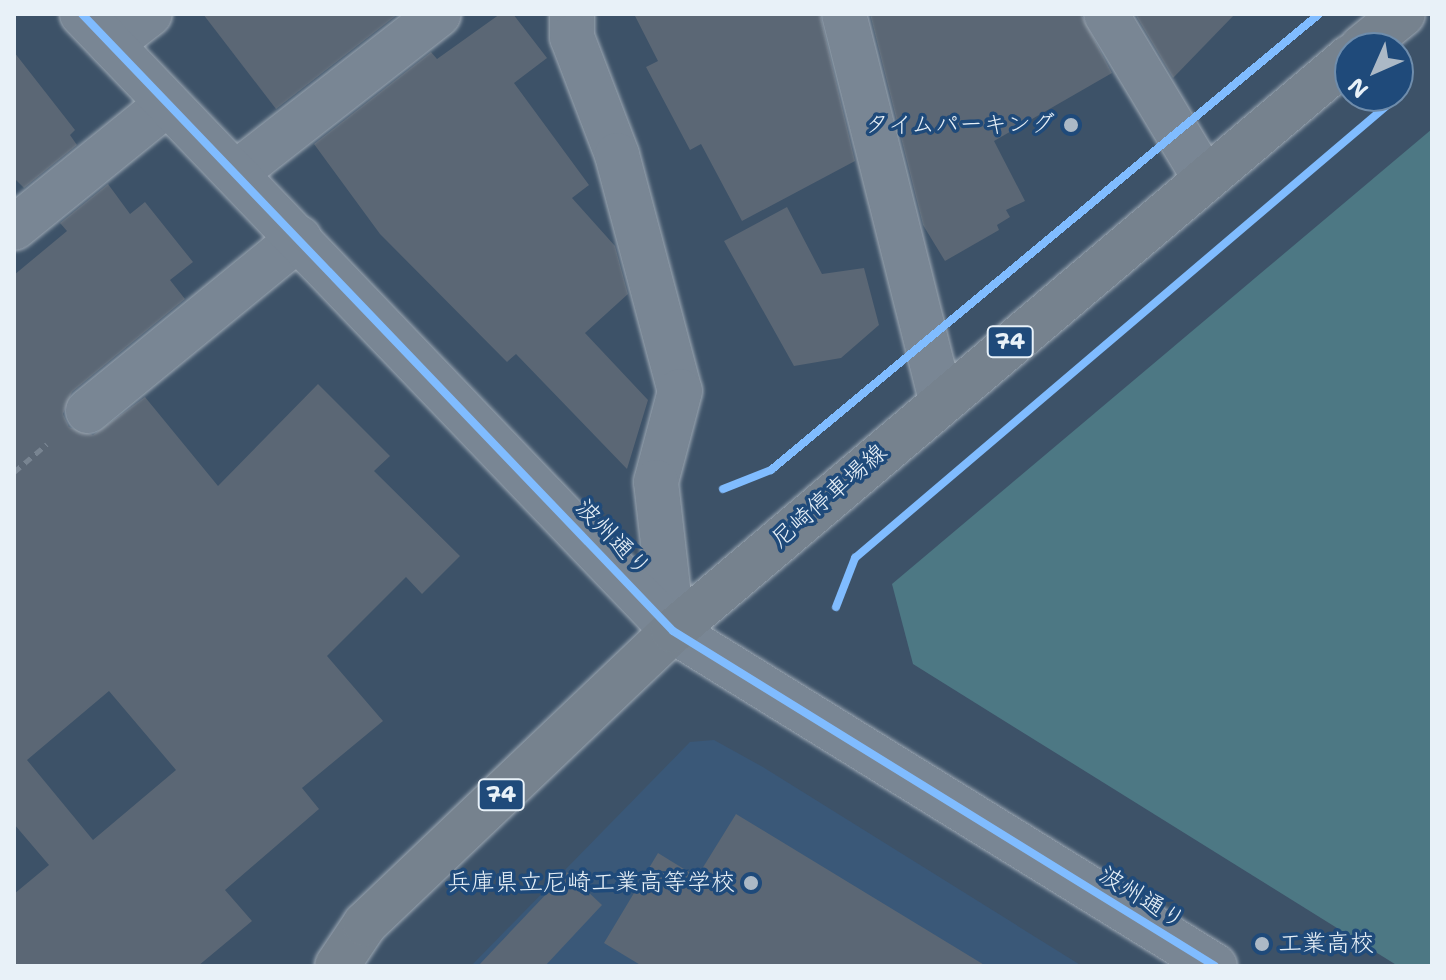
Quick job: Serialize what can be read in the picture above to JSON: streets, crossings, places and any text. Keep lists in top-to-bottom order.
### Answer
{
  "streets": {
    "main road": ["74", "尼崎停車場線"],
    "street": ["波州通り"]
  },
  "crossings": [
    ["尼崎停車場線", "波州通り"]
  ],
  "places": ["タイムパーキング", "兵庫県立尼崎工業高等学校", "工業高校"],
  "north": "bottom left"
}
